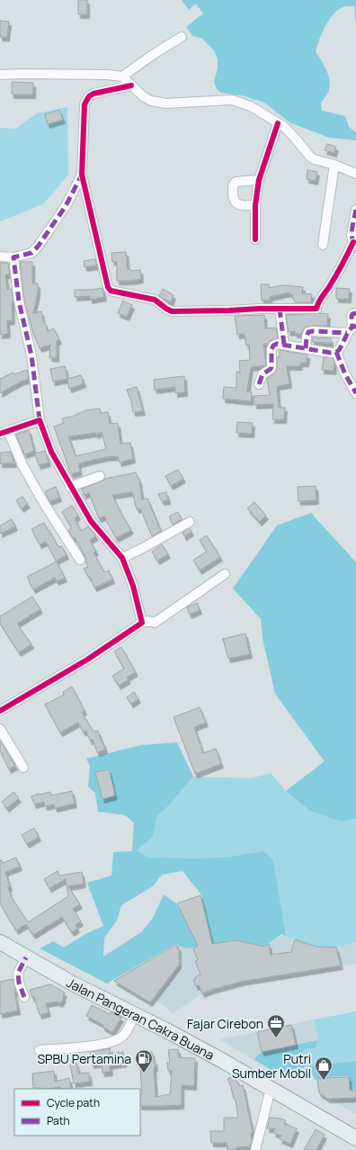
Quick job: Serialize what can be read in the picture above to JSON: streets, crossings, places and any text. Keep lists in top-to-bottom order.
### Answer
{
  "streets": {
    "main road": ["Jalan Pangeran Cakra Buana"]
  },
  "places": {
    "office": ["Fajar Cirebon"],
    "fuel station": ["SPBU Pertamina"],
    "shop": ["Putri Sumber Mobil"]
  },
  "legend": ["Cycle path", "Path"]
}
